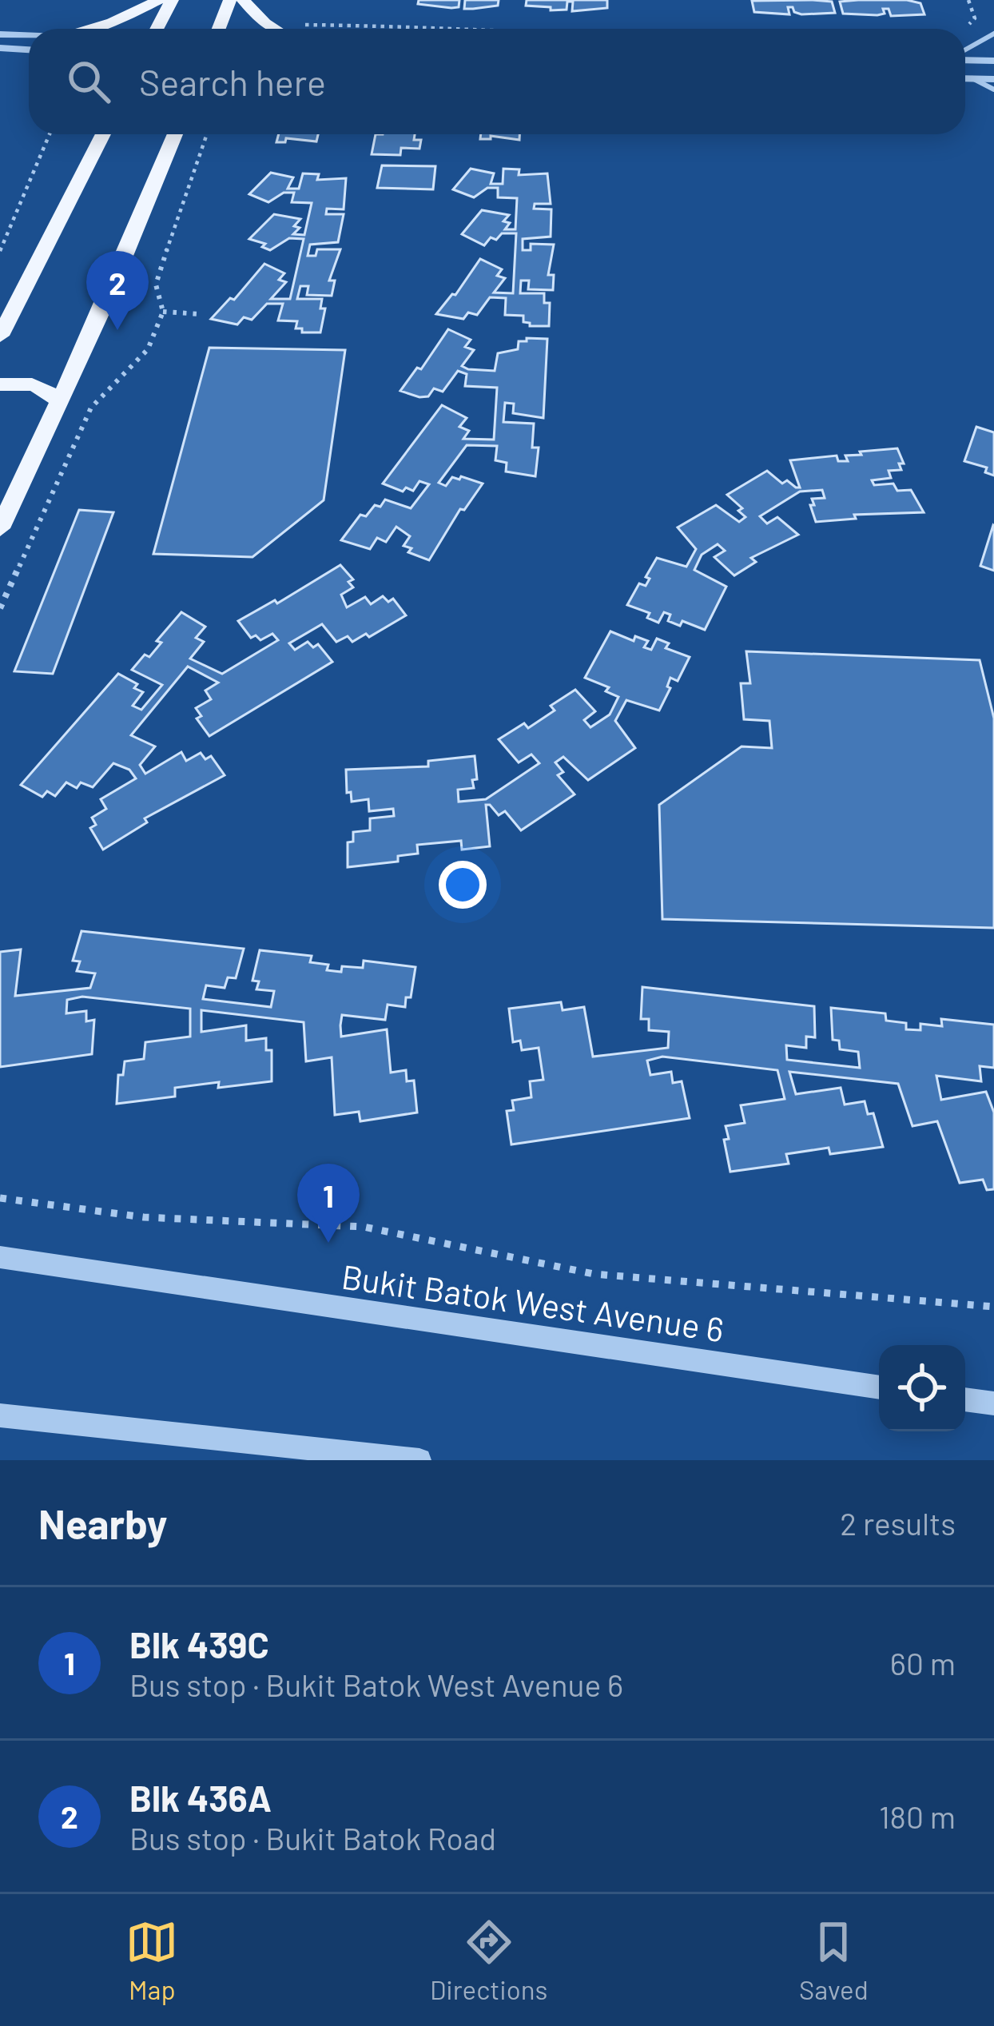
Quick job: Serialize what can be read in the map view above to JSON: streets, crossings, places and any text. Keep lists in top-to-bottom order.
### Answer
{
  "streets": {
    "street": ["Bukit Batok West Avenue 6"]
  },
  "page": {
    "search": "Search here",
    "pins": ["2", "1"],
    "heading": ["Nearby", "2 results"],
    "list": [
      {
        "mark": "1",
        "name": "Blk 439C",
        "note": "Bus stop · Bukit Batok West Avenue 6",
        "value": "60 m"
      },
      {
        "mark": "2",
        "name": "Blk 436A",
        "note": "Bus stop · Bukit Batok Road",
        "value": "180 m"
      }
    ],
    "nav": ["Map", "Directions", "Saved"]
  }
}
